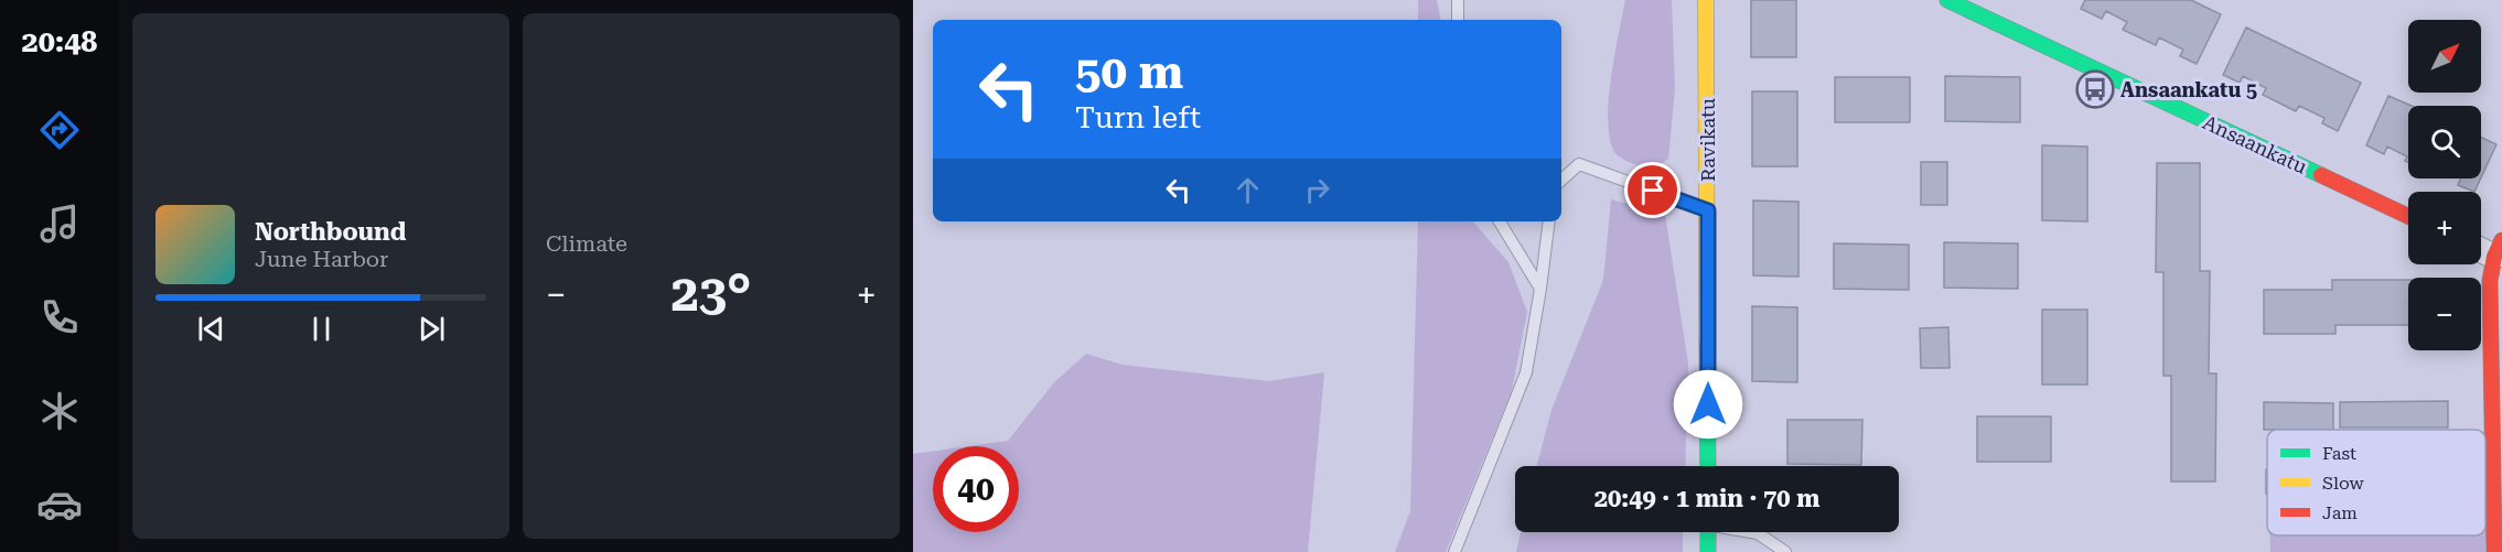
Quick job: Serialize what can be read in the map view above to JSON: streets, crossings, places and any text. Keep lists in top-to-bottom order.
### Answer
{
  "streets": {
    "street": ["Ravikatu", "Ansaankatu"]
  },
  "places": {
    "bus stop": ["Ansaankatu 5"]
  },
  "legend": ["Fast", "Slow", "Jam"],
  "north": "top right",
  "page": {
    "tabs": "20:48",
    "tile": "Climate",
    "map_buttons": ["+", "−"],
    "turn": ["50 m", "Turn left"],
    "song": ["Northbound", "June Harbor"],
    "heat": ["−", "23°", "+"],
    "limit": "40",
    "trip": "20:49 · 1 min · 70 m"
  }
}
